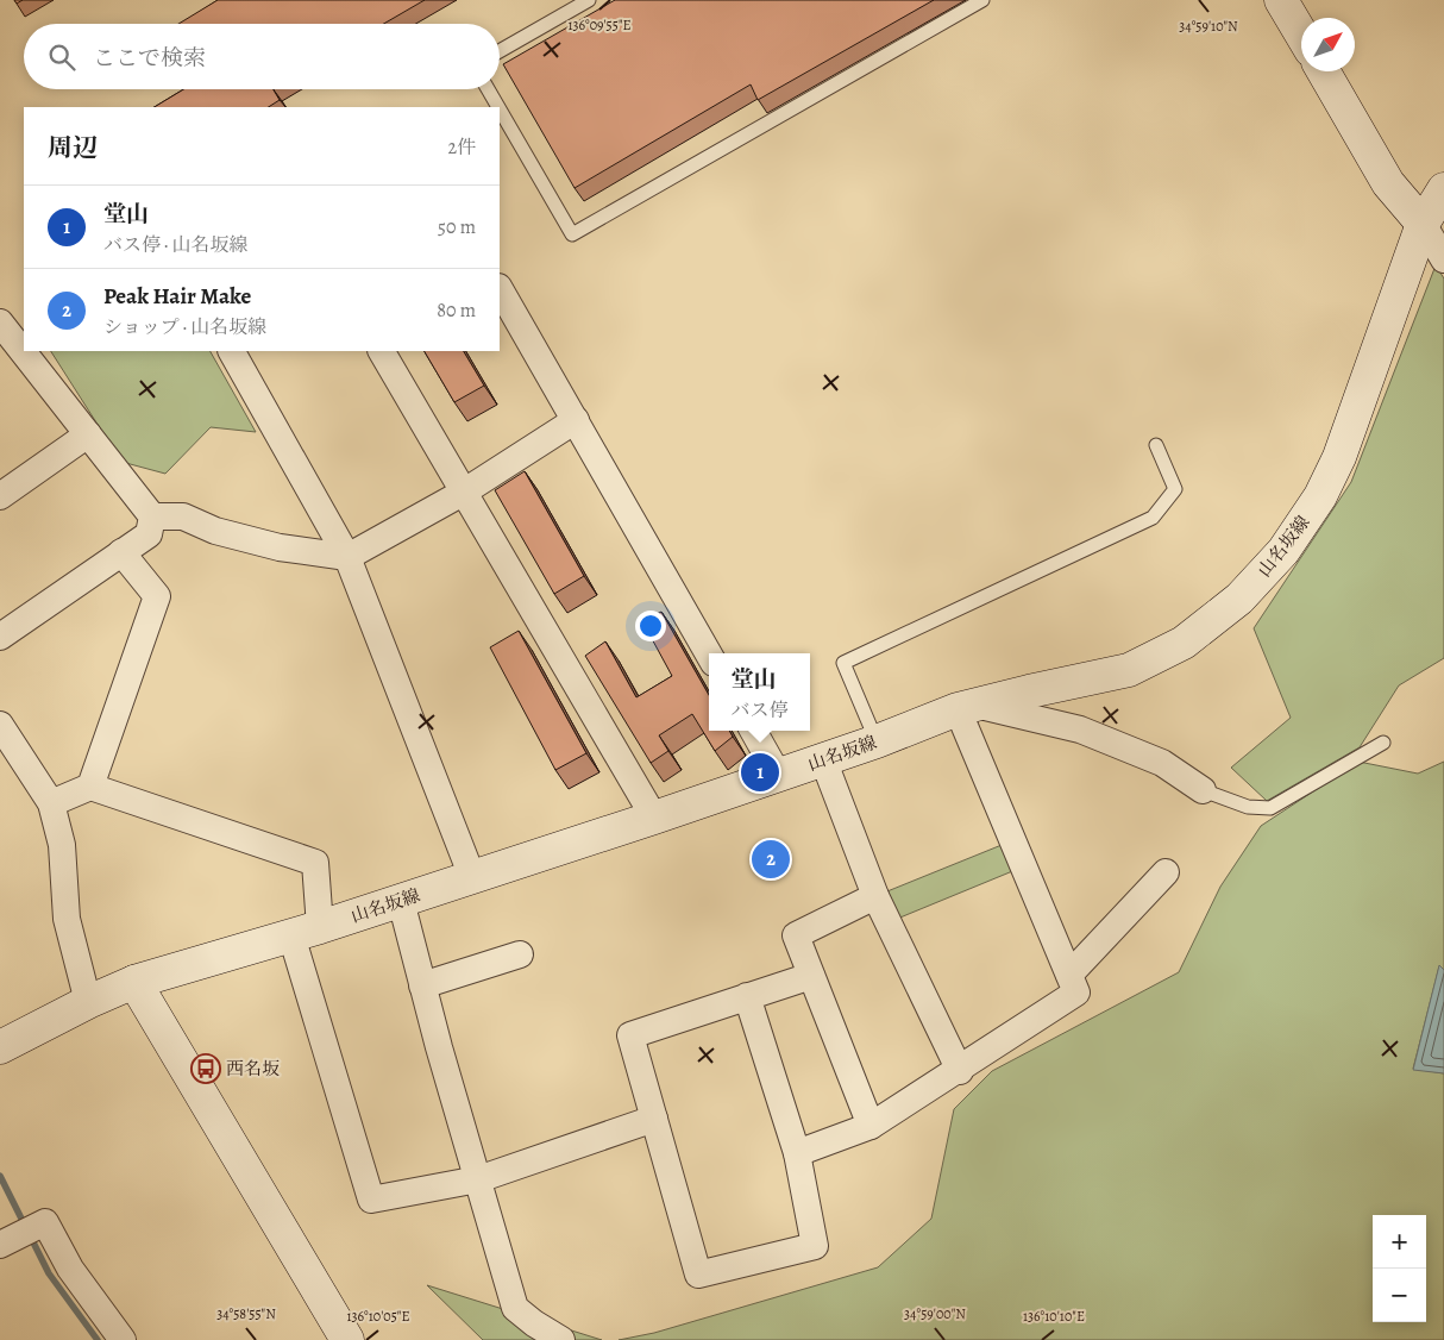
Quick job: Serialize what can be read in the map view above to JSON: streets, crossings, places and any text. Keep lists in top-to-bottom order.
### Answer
{
  "streets": {
    "main road": ["山名坂線"]
  },
  "places": {
    "bus stop": ["西名坂"]
  },
  "north": "top right",
  "page": {
    "search": "ここで検索",
    "heading": ["周辺", "2件"],
    "list": [
      {
        "mark": "1",
        "name": "堂山",
        "note": "バス停 · 山名坂線",
        "value": "50 m"
      },
      {
        "mark": "2",
        "name": "Peak Hair Make",
        "note": "ショップ · 山名坂線",
        "value": "80 m"
      }
    ],
    "popup": ["堂山", "バス停"],
    "pins": ["1", "2"],
    "map_buttons": ["+", "−"]
  },
  "coordinates": [
    "136°09'55\"E",
    "34°59'10\"N",
    "34°58'55\"N",
    "34°59'00\"N",
    "136°10'05\"E",
    "136°10'10\"E"
  ]
}
